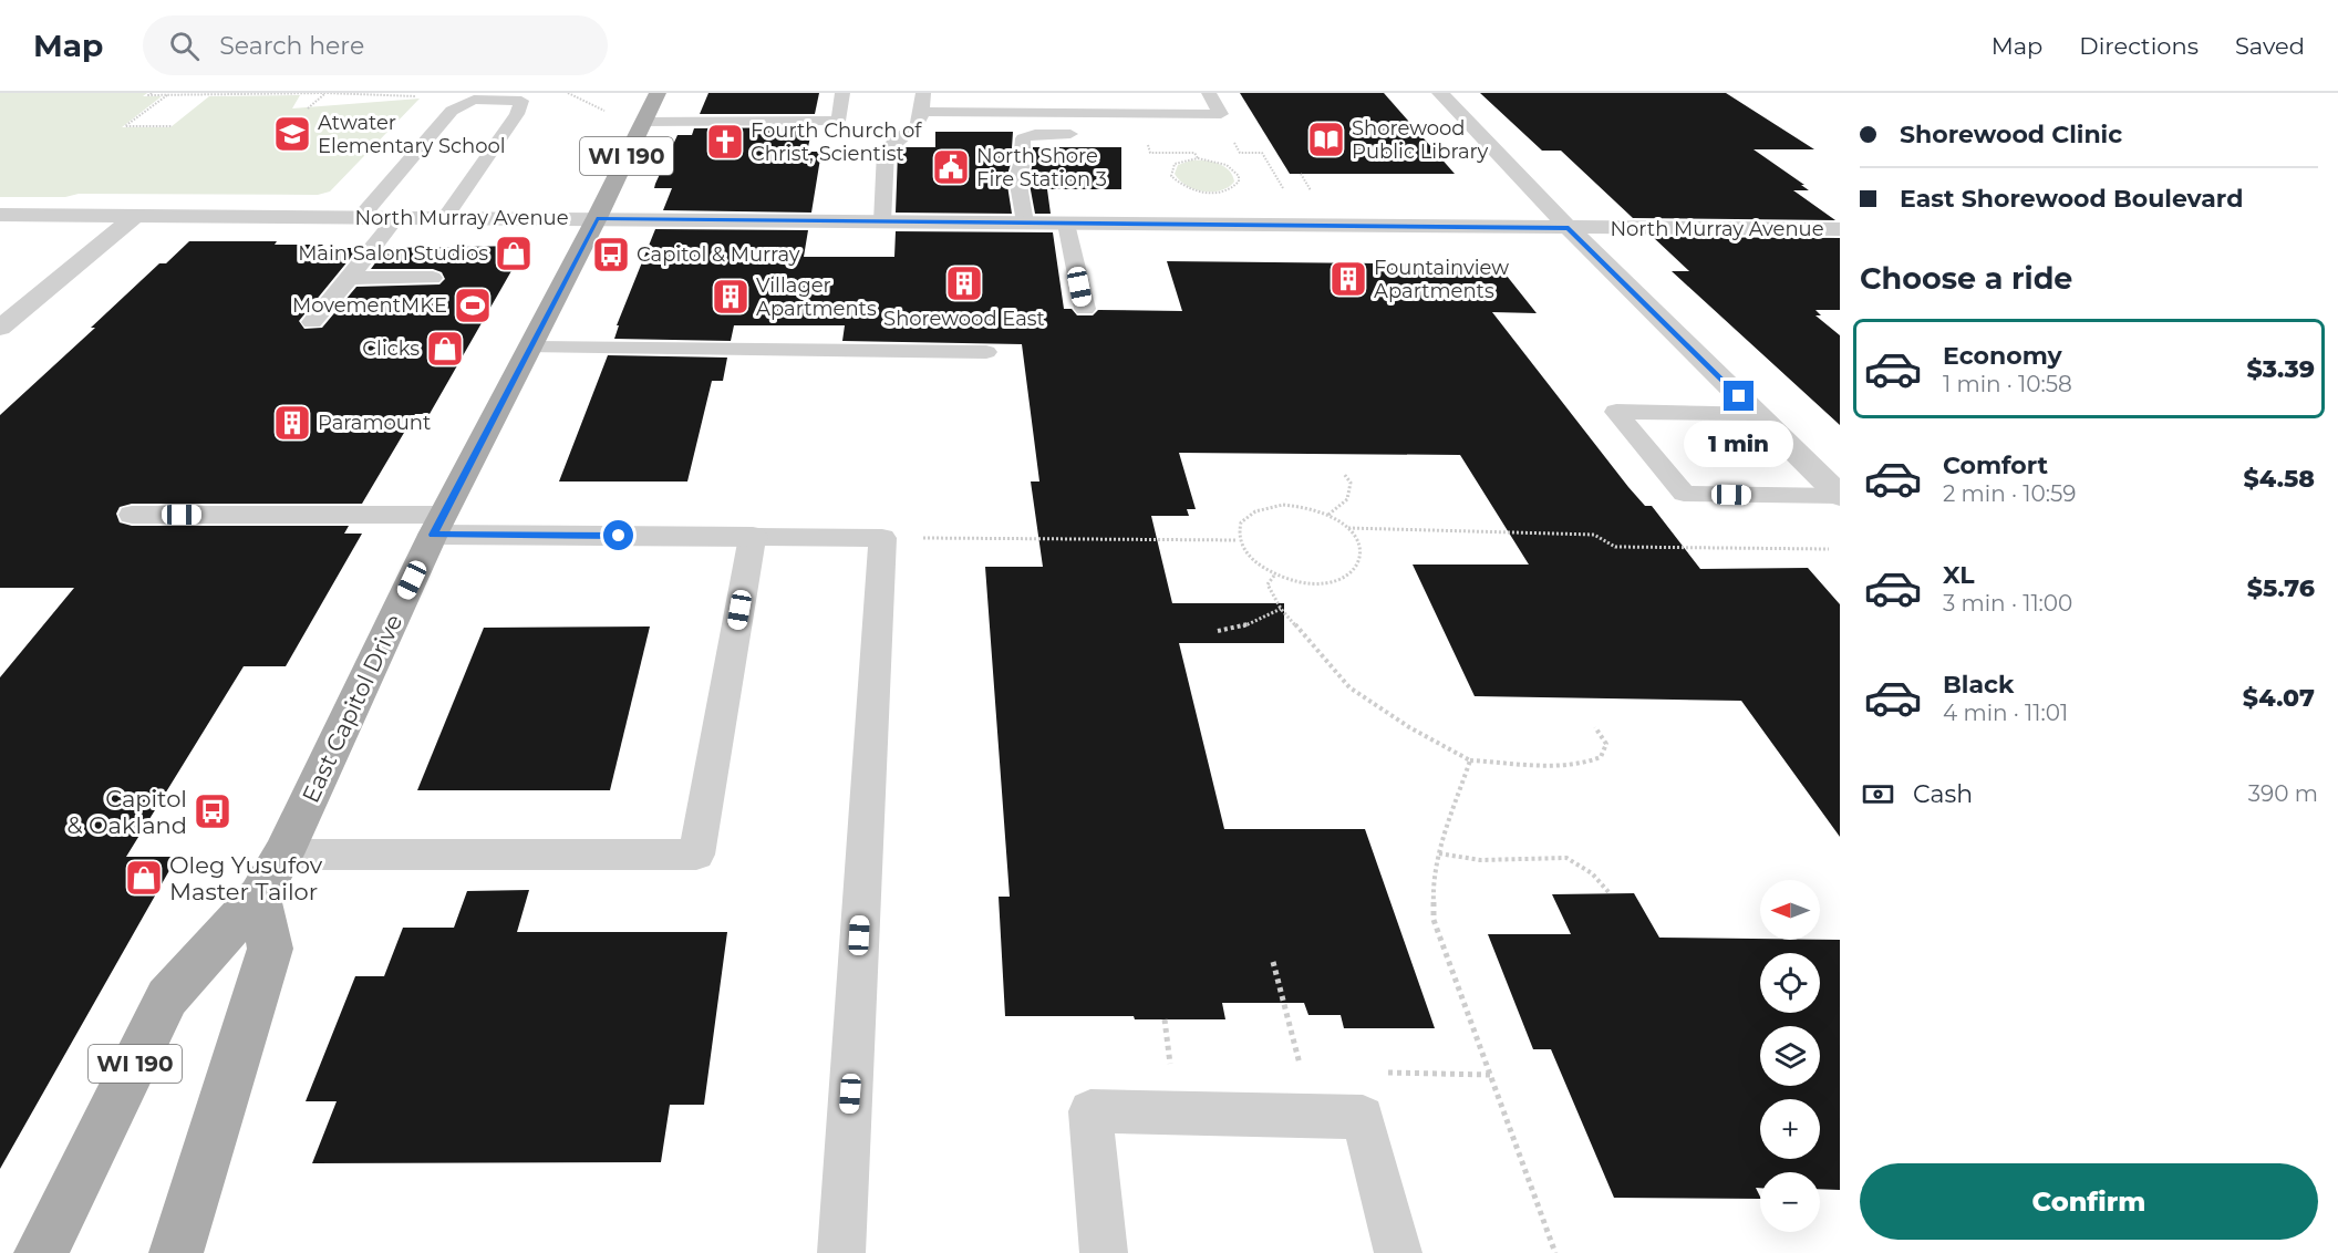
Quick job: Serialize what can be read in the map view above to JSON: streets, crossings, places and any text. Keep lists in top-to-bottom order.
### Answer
{
  "streets": {
    "main road": ["WI 190", "East Capitol Drive"],
    "street": ["North Murray Avenue"]
  },
  "crossings": [
    ["North Murray Avenue", "East Capitol Drive"]
  ],
  "places": {
    "school or university": ["Atwater Elementary School"],
    "library": ["Shorewood Public Library"],
    "church": ["Fourth Church of Christ, Scientist"],
    "public building": ["North Shore Fire Station 3"],
    "shop": ["Main Salon Studios", "Clicks", "Oleg Yusufov Master Tailor"],
    "bus stop": ["Capitol & Murray", "Capitol & Oakland"],
    "building": [
      "Fountainview Apartments",
      "Shorewood East",
      "Villager Apartments",
      "Paramount"
    ],
    "sports": ["MovementMKE"]
  },
  "north": "left",
  "page": {
    "header": "Map",
    "search": "Search here",
    "nav": ["Map", "Directions", "Saved"],
    "banner": ["Shorewood Clinic", "East Shorewood Boulevard"],
    "heading": "Choose a ride",
    "list": [
      {
        "name": "Economy",
        "note": "1 min · 10:58",
        "value": "$3.39"
      },
      {
        "name": "Comfort",
        "note": "2 min · 10:59",
        "value": "$4.58"
      },
      {
        "name": "XL",
        "note": "3 min · 11:00",
        "value": "$5.76"
      },
      {
        "name": "Black",
        "note": "4 min · 11:01",
        "value": "$4.07"
      }
    ],
    "bubble": "1 min",
    "pay": ["Cash", "390 m"],
    "map_buttons": ["+", "−"],
    "buttons": "Confirm"
  }
}
